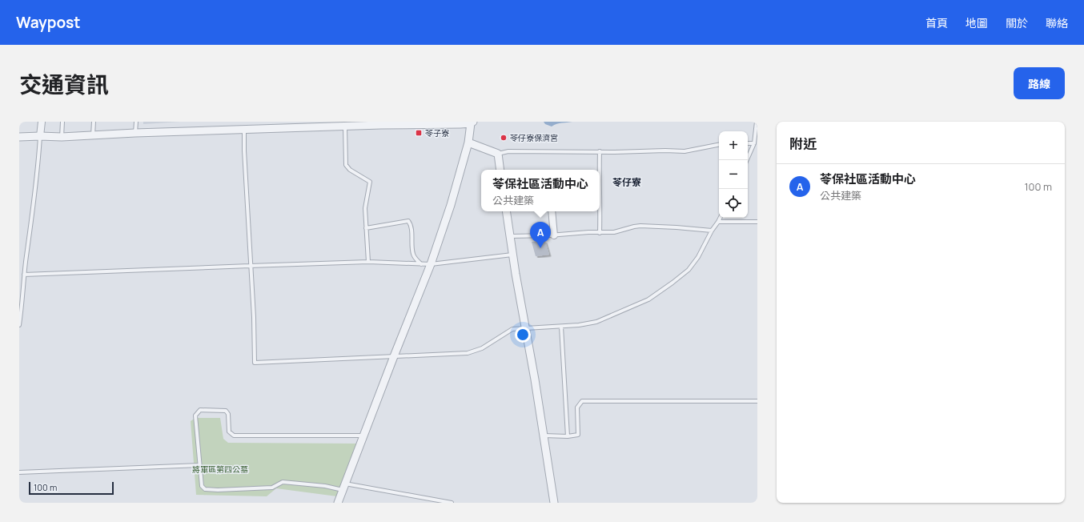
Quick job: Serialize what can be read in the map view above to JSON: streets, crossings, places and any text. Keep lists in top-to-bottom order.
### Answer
{
  "districts": ["苓仔寮"],
  "parks": ["將軍區第四公墓"],
  "places": {
    "transit": ["苓子寮"],
    "other": ["苓仔寮保濟宮"]
  },
  "scale_bar": "100 m",
  "page": {
    "header": "Waypost",
    "nav": [
      "首頁",
      "地圖",
      "關於",
      "聯絡"
    ],
    "title": "交通資訊",
    "buttons": "路線",
    "heading": "附近",
    "map_buttons": ["+", "−"],
    "list": [
      {
        "mark": "A",
        "name": "苓保社區活動中心",
        "note": "公共建築",
        "value": "100 m"
      }
    ],
    "popup": ["苓保社區活動中心", "公共建築"],
    "pins": "A",
    "scale": "100 m"
  }
}
